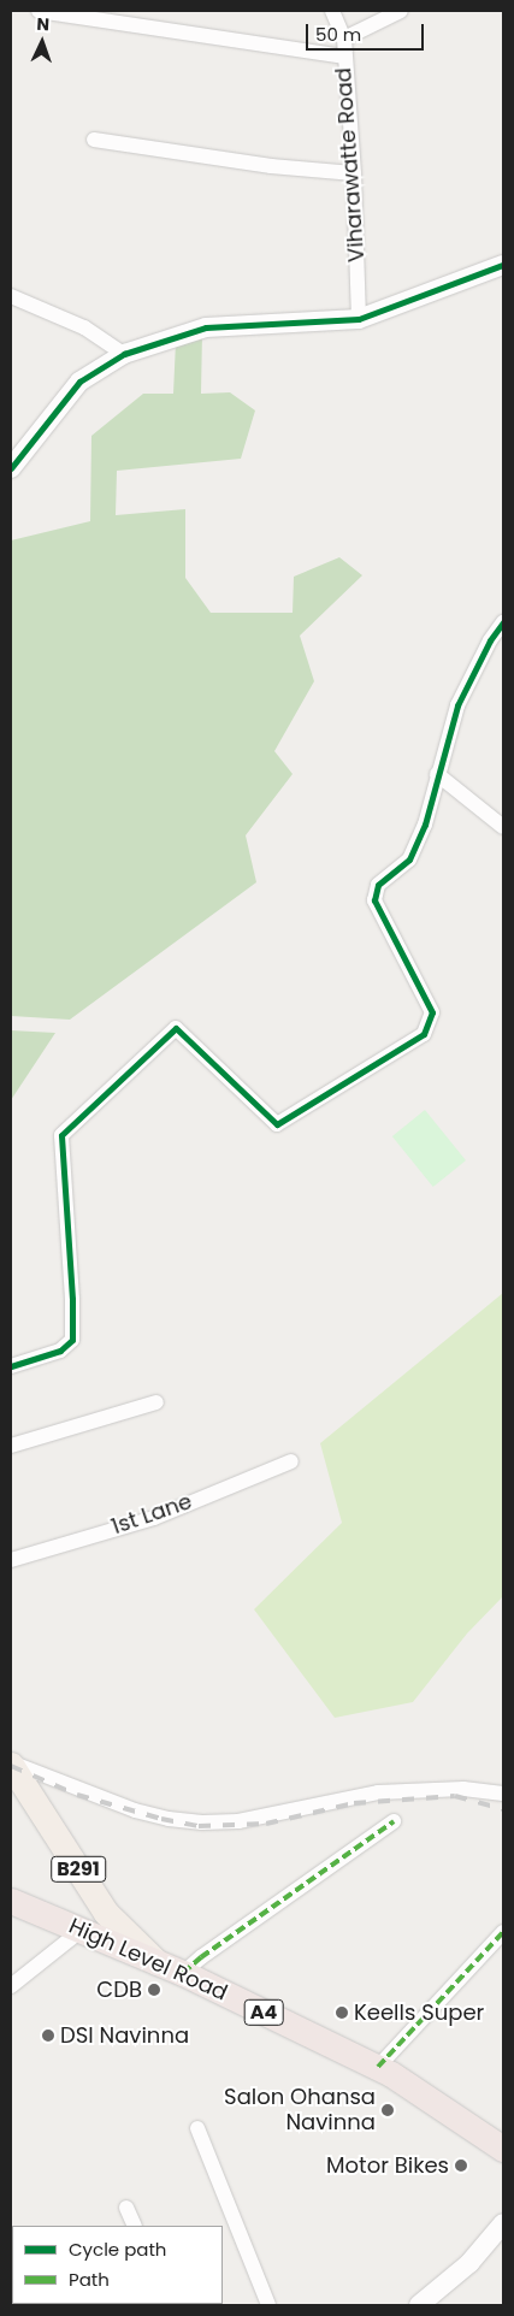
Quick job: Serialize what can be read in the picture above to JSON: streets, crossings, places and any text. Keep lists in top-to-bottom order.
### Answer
{
  "streets": {
    "highway": ["High Level Road", "A4"],
    "main road": ["B291"],
    "street": ["Viharawatte Road", "1st Lane"]
  },
  "crossings": [
    ["B291", "High Level Road"]
  ],
  "places": [
    "CDB",
    "Keells Super",
    "DSI Navinna",
    "Salon Ohansa Navinna",
    "Motor Bikes"
  ],
  "legend": ["Cycle path", "Path"],
  "scale_bar": "50 m",
  "north": "top"
}
